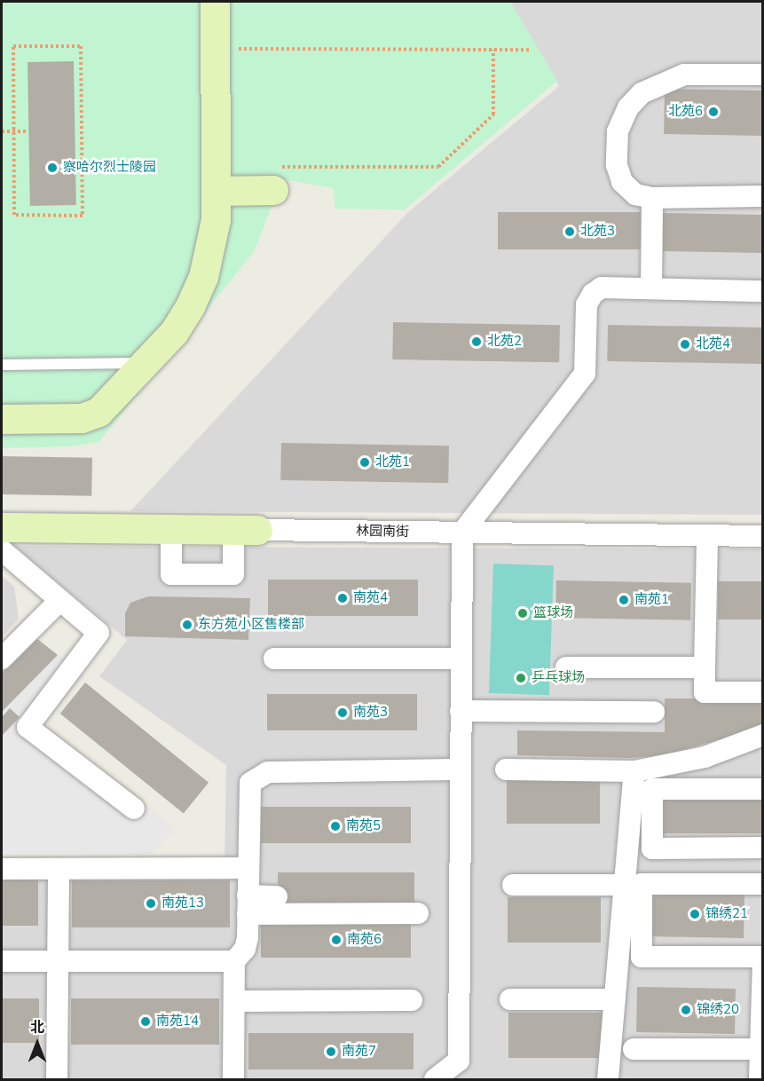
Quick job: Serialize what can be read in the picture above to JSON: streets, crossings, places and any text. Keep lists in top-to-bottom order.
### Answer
{
  "streets": {
    "street": ["林园南街"]
  },
  "places": [
    "北苑6",
    "察哈尔烈士陵园",
    "北苑3",
    "北苑2",
    "北苑4",
    "北苑1",
    "南苑4",
    "南苑1",
    "篮球场",
    "东方苑小区售楼部",
    "乒乓球场",
    "南苑3",
    "南苑5",
    "南苑13",
    "锦绣21",
    "南苑6",
    "锦绣20",
    "南苑14",
    "南苑7"
  ],
  "north": "top"
}
